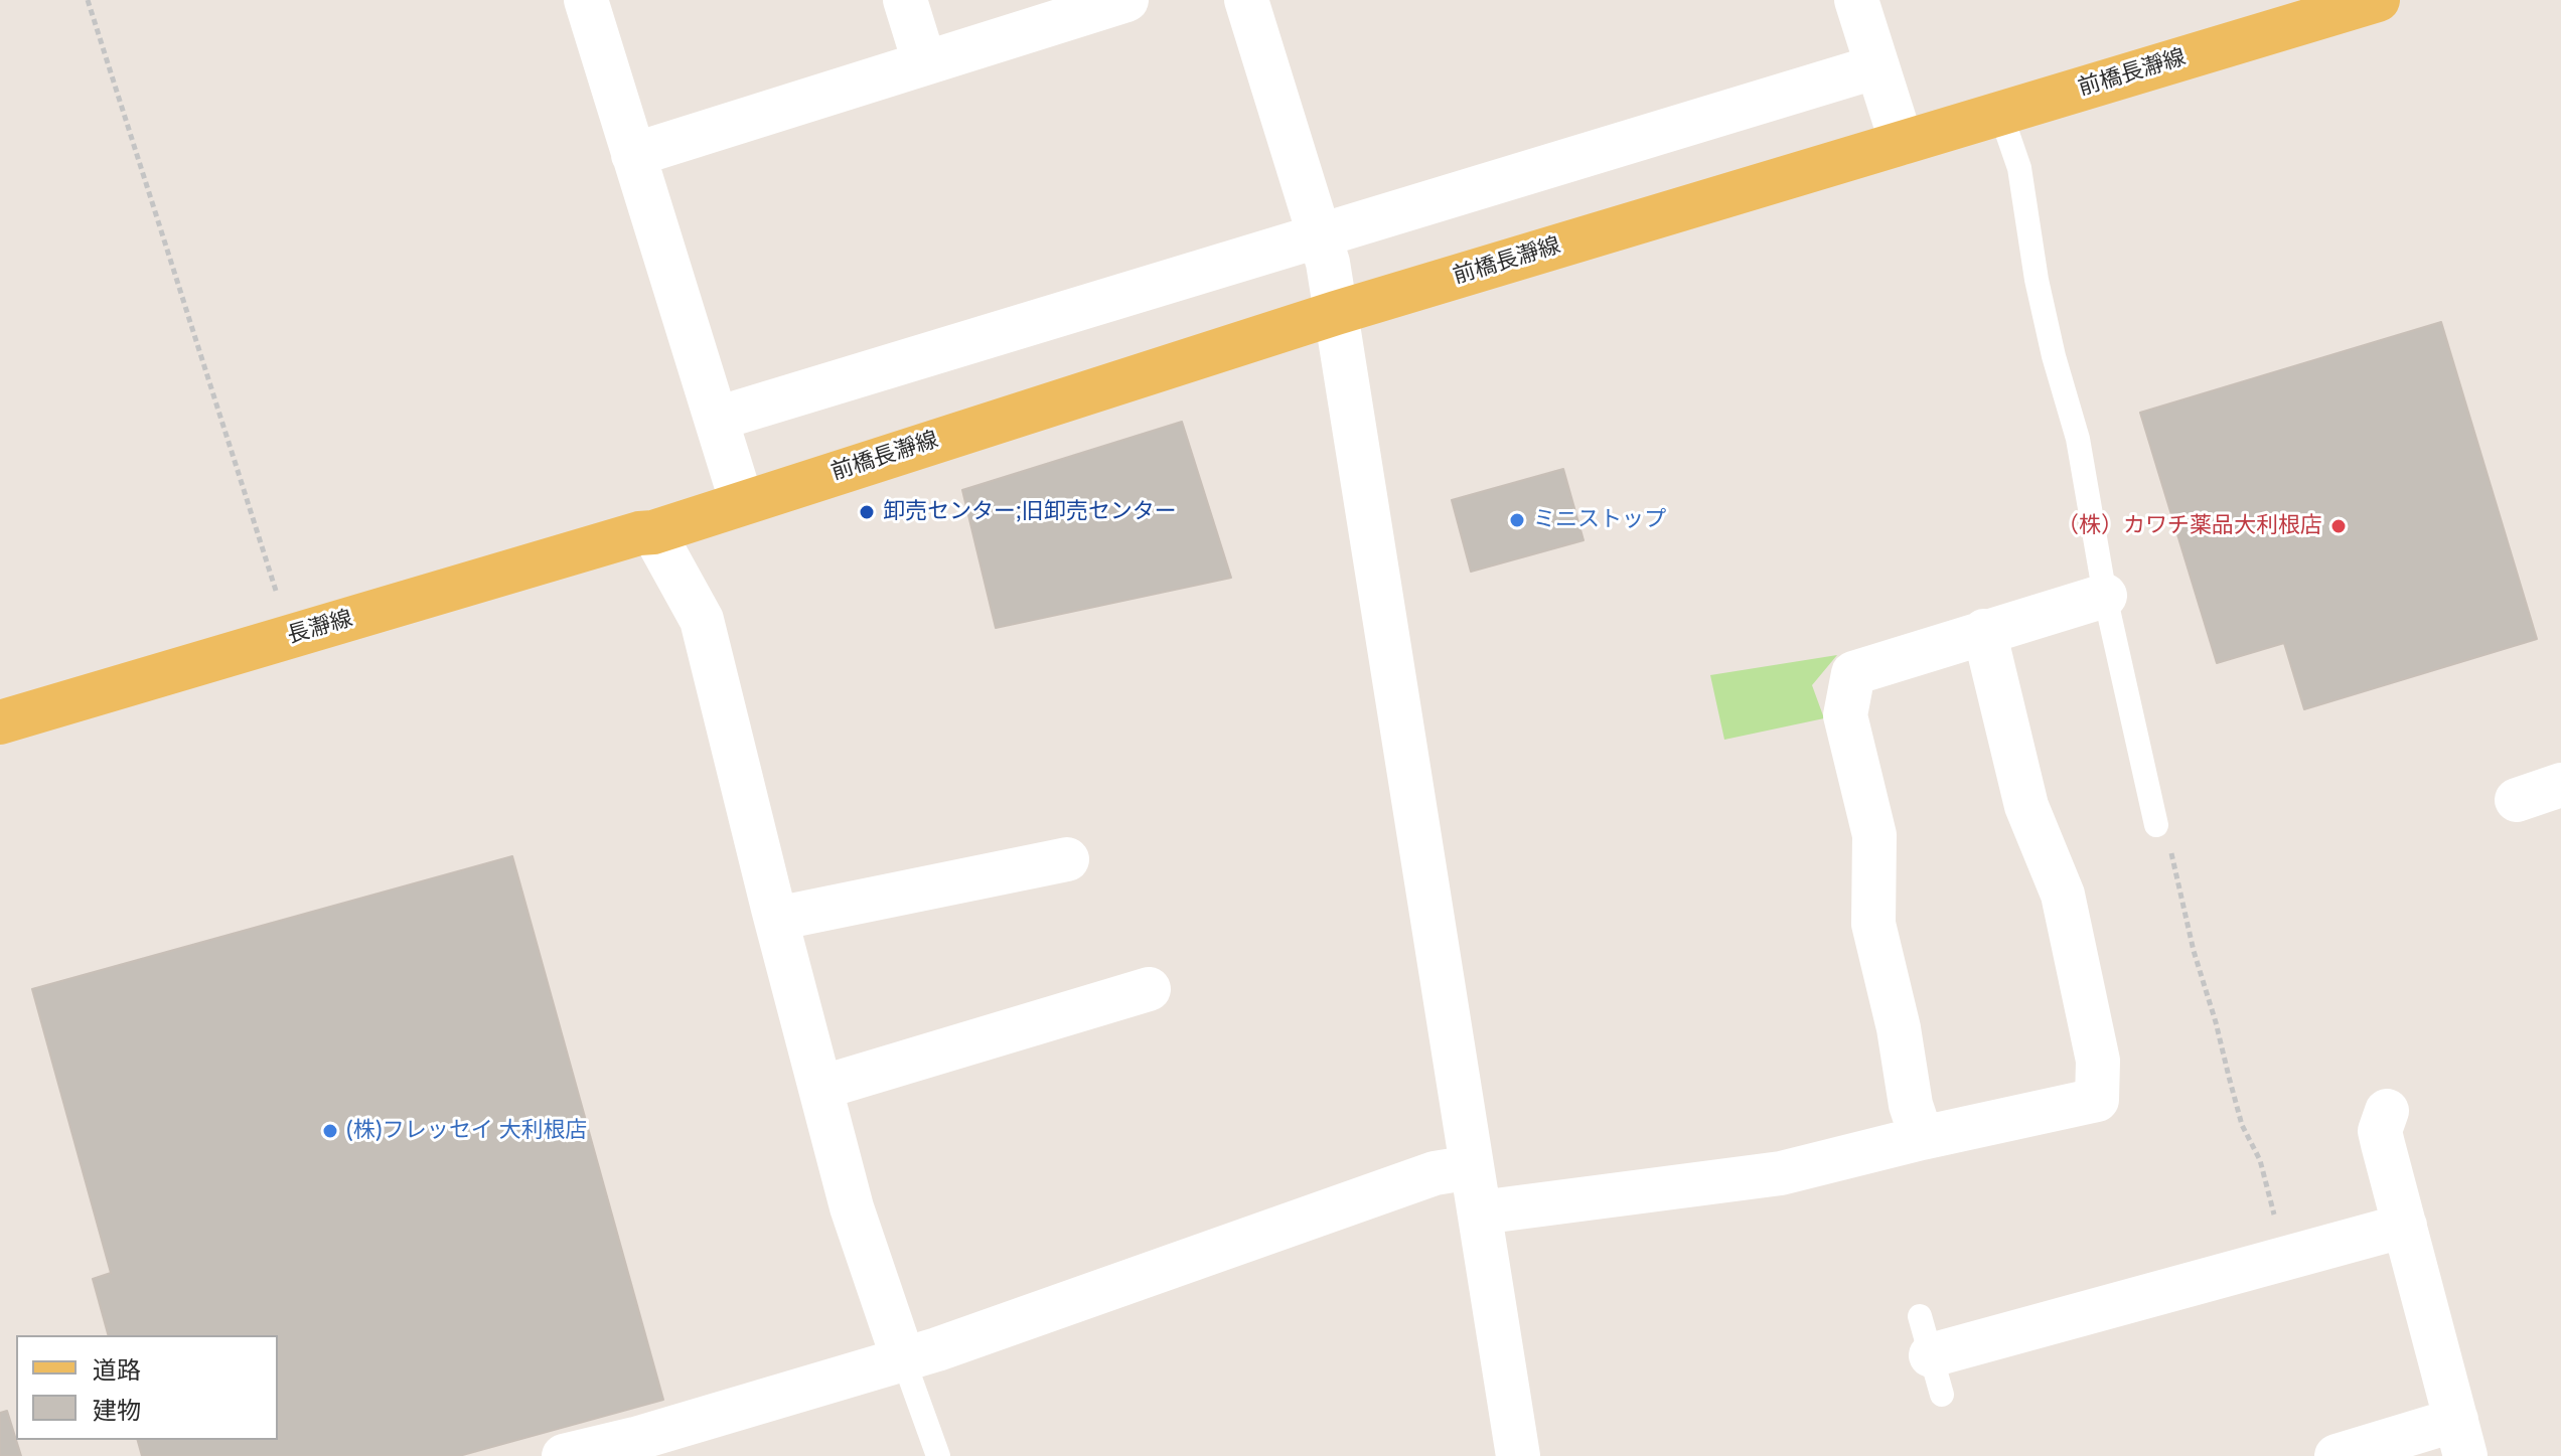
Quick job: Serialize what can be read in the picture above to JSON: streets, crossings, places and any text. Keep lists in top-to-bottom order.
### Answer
{
  "streets": {
    "main road": ["前橋長瀞線", "長瀞線"]
  },
  "crossings": [
    ["前橋長瀞線", "長瀞線"]
  ],
  "places": [
    "卸売センター;旧卸売センター",
    "ミニストップ",
    "（株）カワチ薬品大利根店",
    "(株)フレッセイ 大利根店"
  ],
  "legend": ["道路", "建物"]
}
